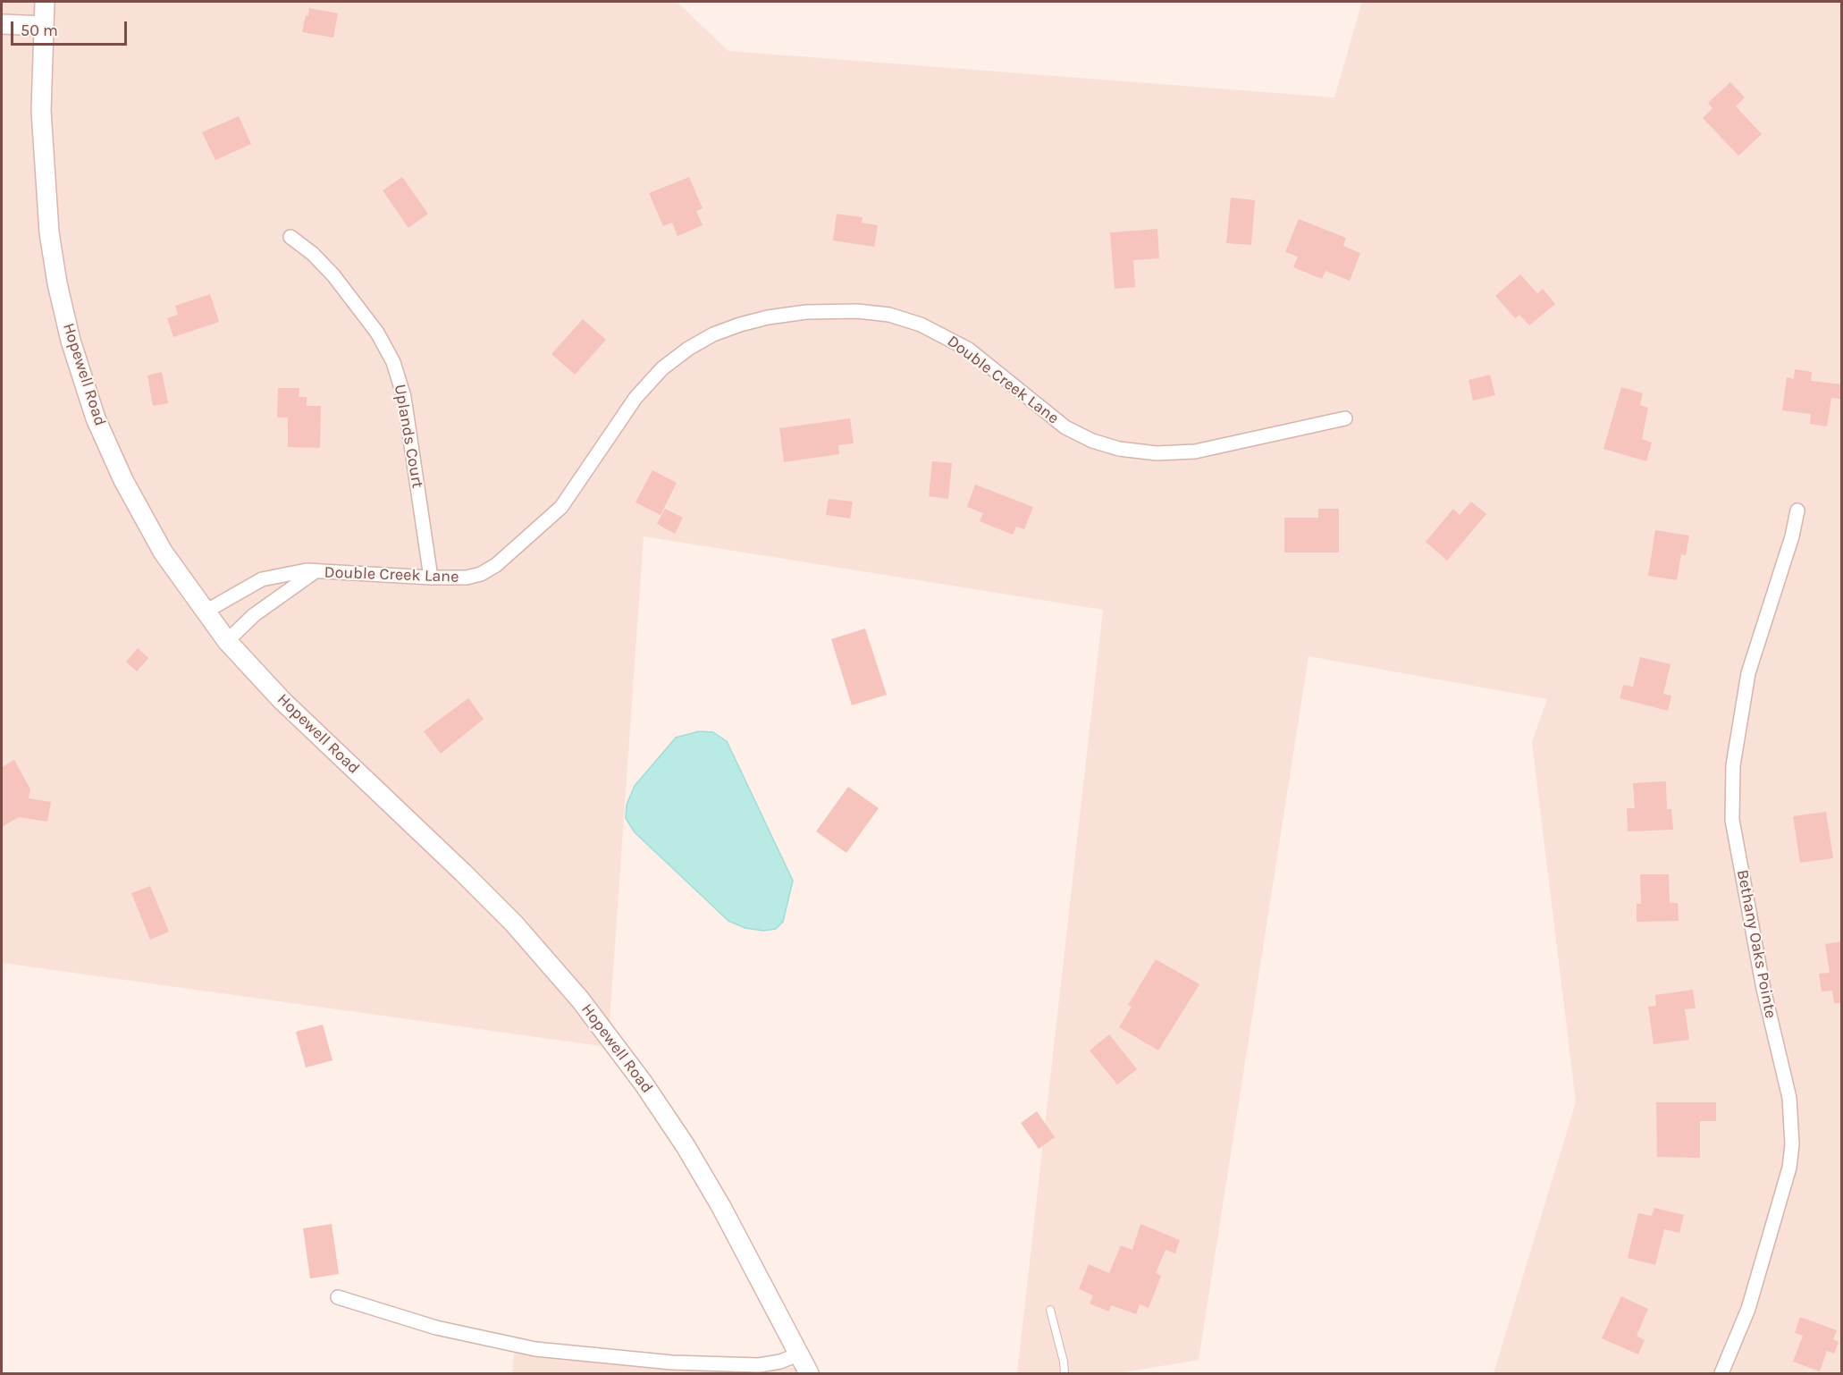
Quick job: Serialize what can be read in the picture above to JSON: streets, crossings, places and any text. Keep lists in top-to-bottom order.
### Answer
{
  "streets": {
    "street": [
      "Hopewell Road",
      "Double Creek Lane",
      "Uplands Court",
      "Bethany Oaks Pointe"
    ]
  },
  "crossings": [
    ["Hopewell Road", "Double Creek Lane"],
    ["Double Creek Lane", "Uplands Court"]
  ],
  "scale_bar": "50 m"
}
